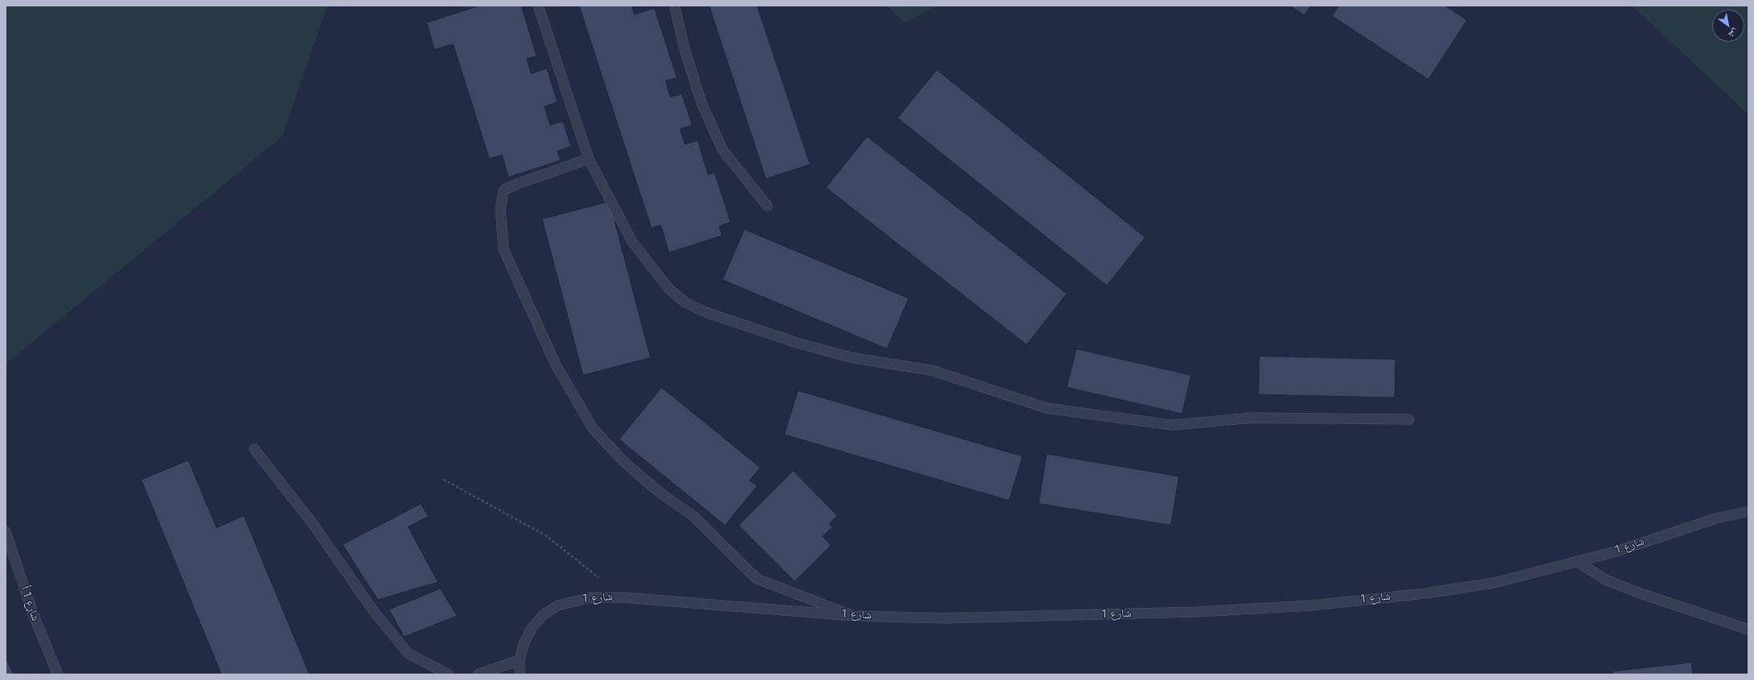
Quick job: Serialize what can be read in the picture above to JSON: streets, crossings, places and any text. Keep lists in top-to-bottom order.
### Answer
{
  "streets": {
    "street": ["شارع 1", "شارع 1 أ"]
  },
  "north": "bottom right"
}
